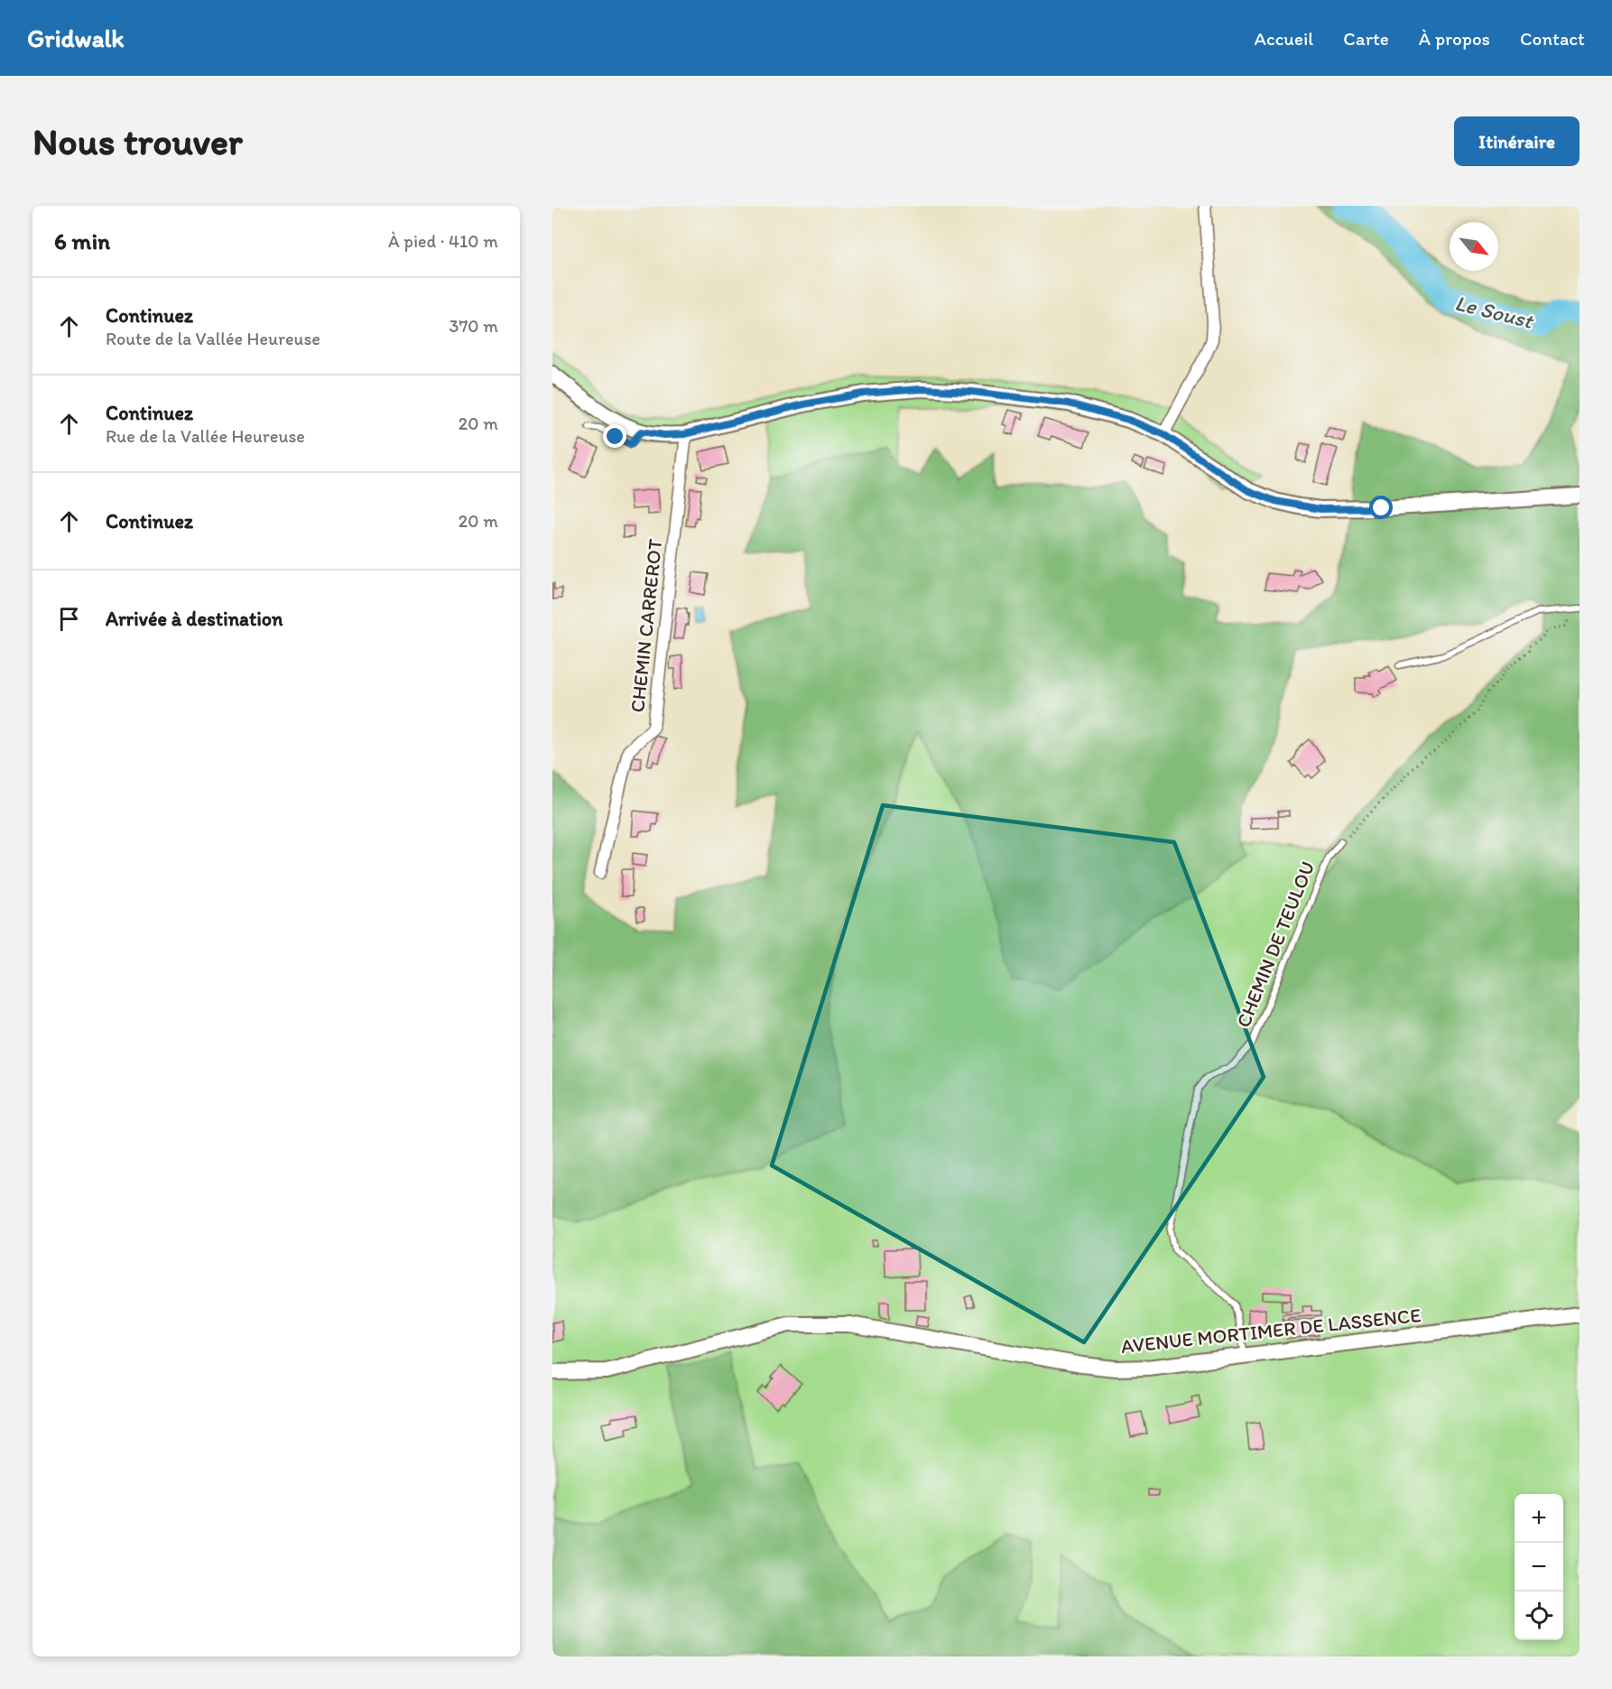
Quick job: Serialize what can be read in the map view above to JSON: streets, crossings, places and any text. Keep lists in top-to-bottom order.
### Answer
{
  "streets": {
    "street": ["CHEMIN CARREROT", "AVENUE MORTIMER DE LASSENCE"],
    "lane": ["CHEMIN DE TEULOU"]
  },
  "crossings": [
    ["CHEMIN DE TEULOU", "AVENUE MORTIMER DE LASSENCE"]
  ],
  "water": ["Le Soust"],
  "north": "bottom right",
  "page": {
    "header": "Gridwalk",
    "nav": [
      "Accueil",
      "Carte",
      "À propos",
      "Contact"
    ],
    "buttons": "Itinéraire",
    "title": "Nous trouver",
    "heading": ["6 min", "À pied · 410 m"],
    "list": [
      ["Continuez", "Route de la Vallée Heureuse", "370 m"],
      ["Continuez", "Rue de la Vallée Heureuse", "20 m"],
      ["Continuez", "20 m"],
      "Arrivée à destination"
    ],
    "map_buttons": ["+", "−"]
  }
}
